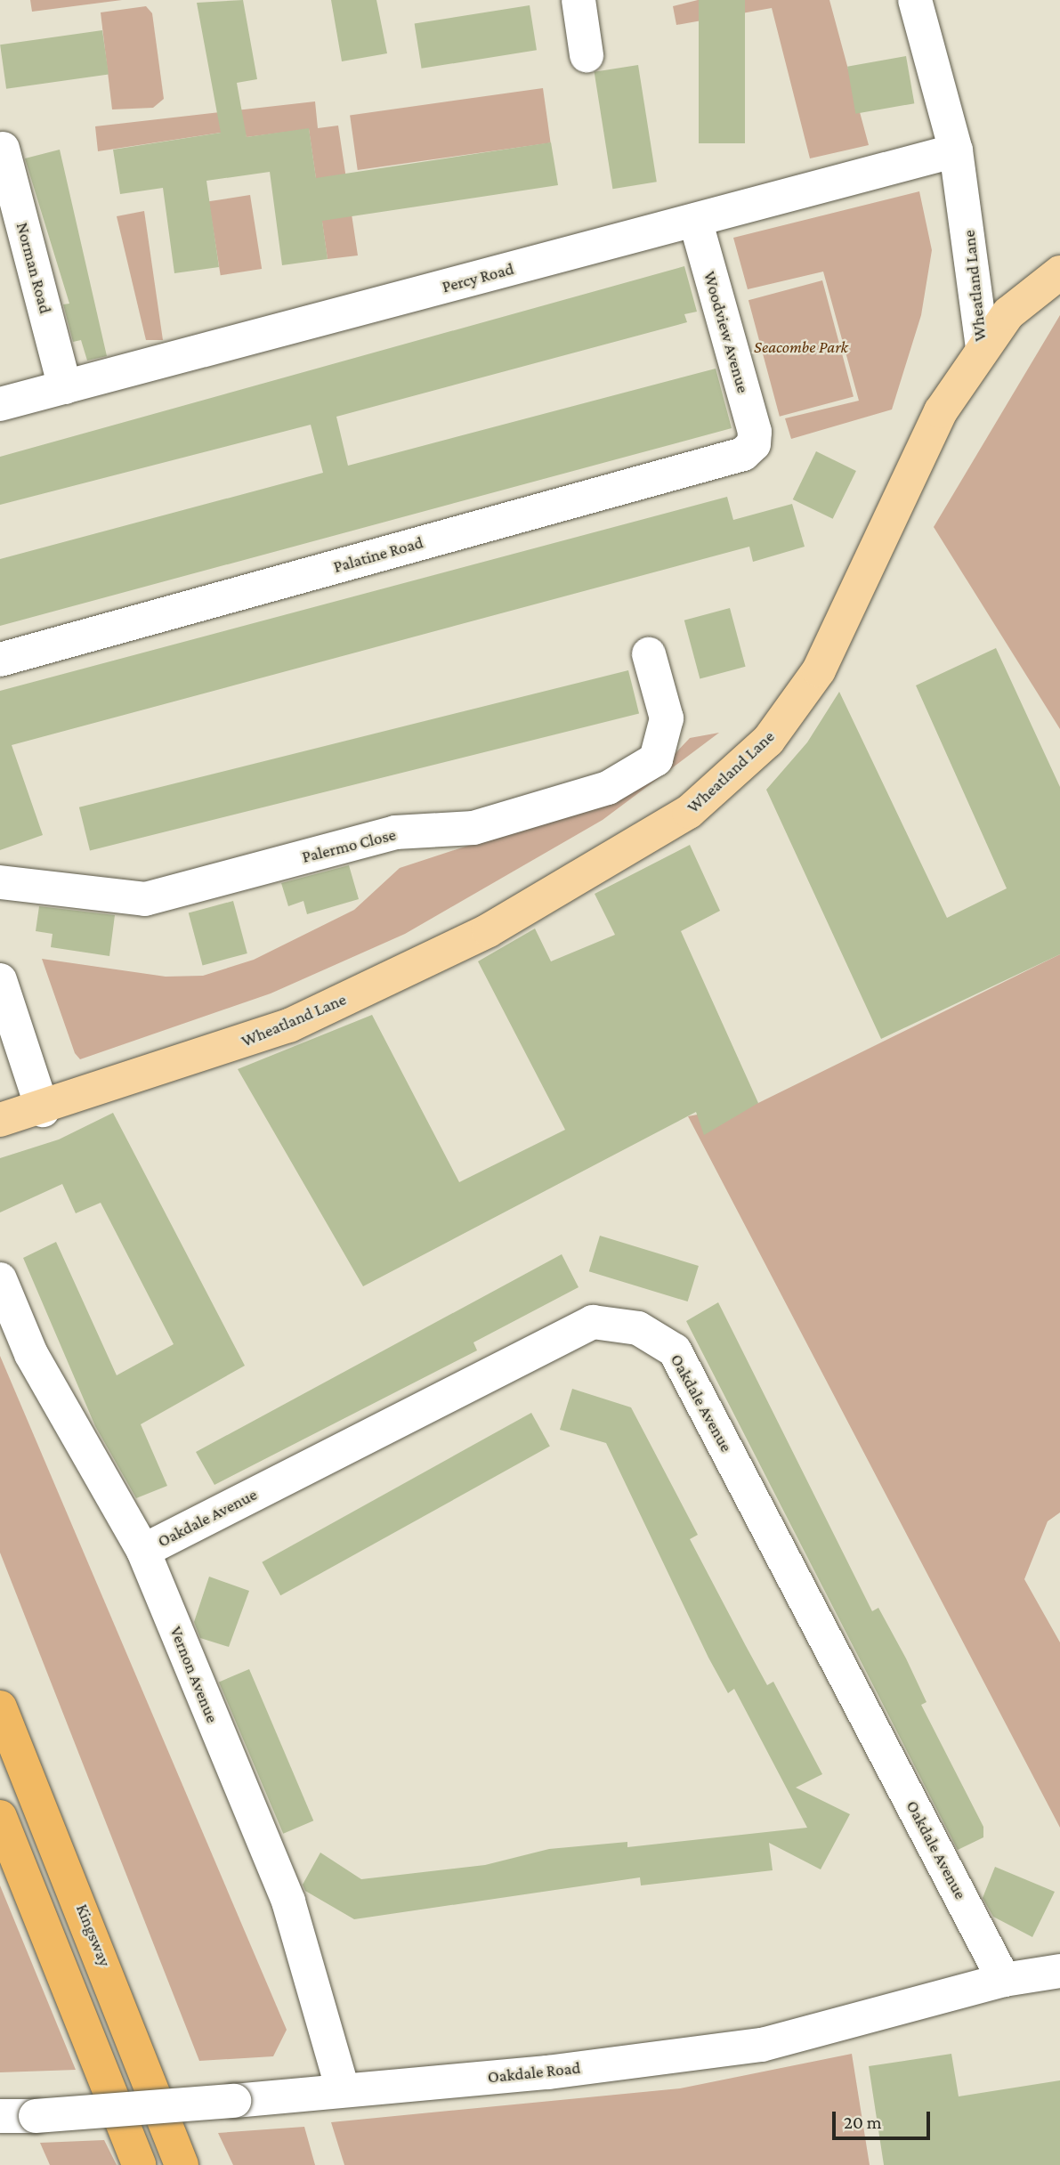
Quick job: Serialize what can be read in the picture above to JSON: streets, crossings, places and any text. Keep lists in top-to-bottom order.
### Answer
{
  "streets": {
    "highway": ["Kingsway"],
    "main road": ["Wheatland Lane"],
    "street": [
      "Norman Road",
      "Percy Road",
      "Woodview Avenue",
      "Palatine Road",
      "Palermo Close",
      "Oakdale Avenue",
      "Vernon Avenue",
      "Oakdale Road"
    ]
  },
  "crossings": [
    ["Norman Road", "Percy Road"],
    ["Percy Road", "Wheatland Lane"],
    ["Percy Road", "Woodview Avenue"],
    ["Woodview Avenue", "Palatine Road"],
    ["Oakdale Avenue", "Vernon Avenue"],
    ["Oakdale Avenue", "Oakdale Road"],
    ["Vernon Avenue", "Oakdale Road"]
  ],
  "parks": ["Seacombe Park"],
  "scale_bar": "20 m"
}
